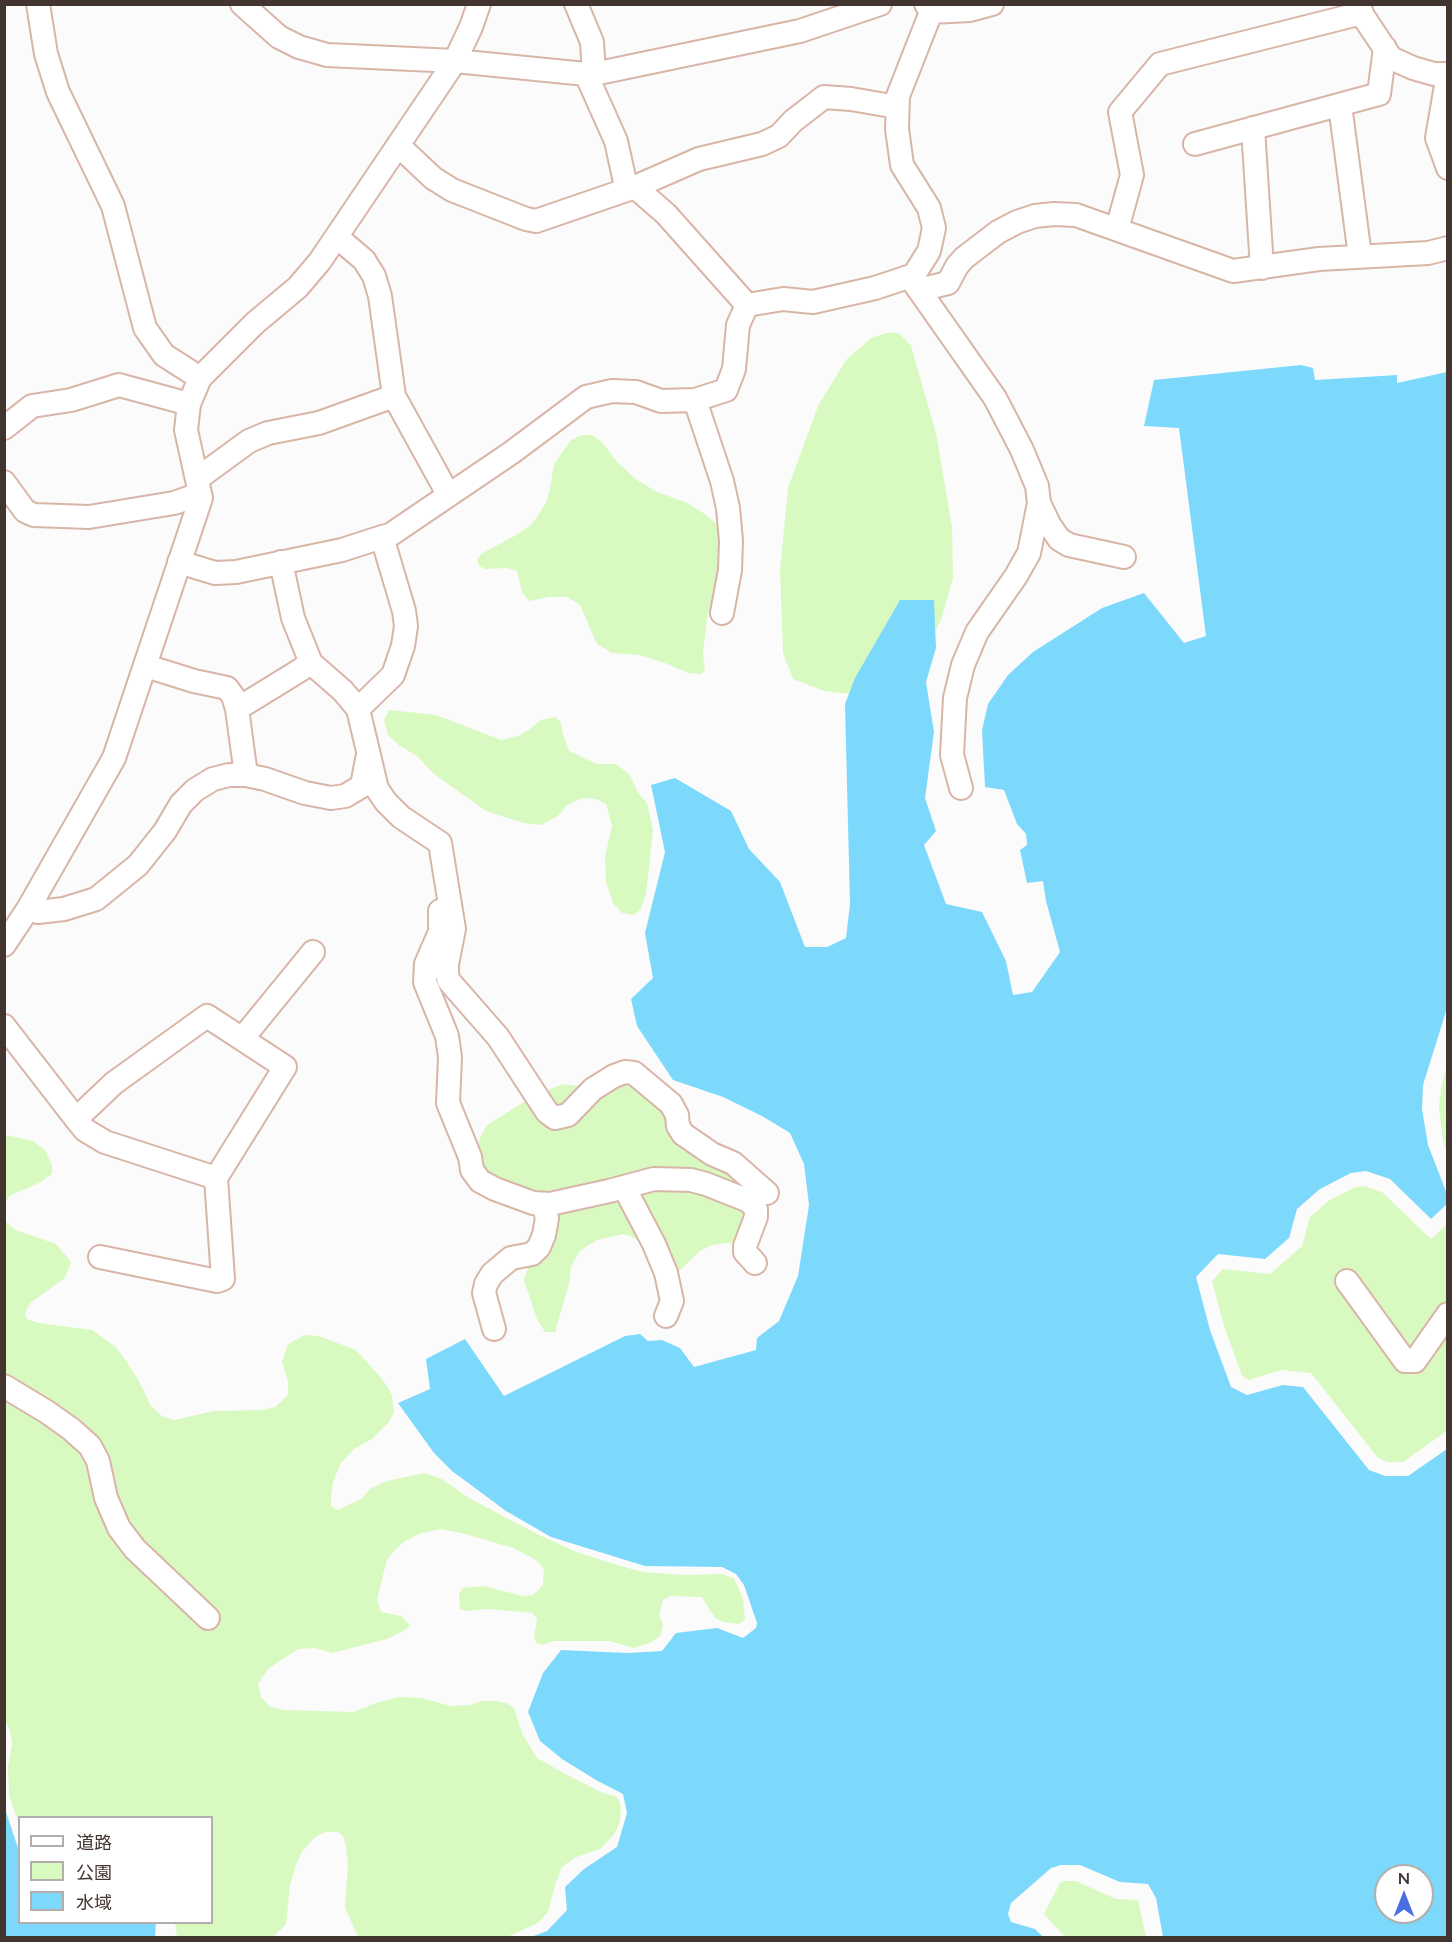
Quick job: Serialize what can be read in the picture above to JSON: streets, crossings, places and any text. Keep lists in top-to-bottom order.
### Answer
{
  "legend": ["道路", "公園", "水域"],
  "north": "top"
}
